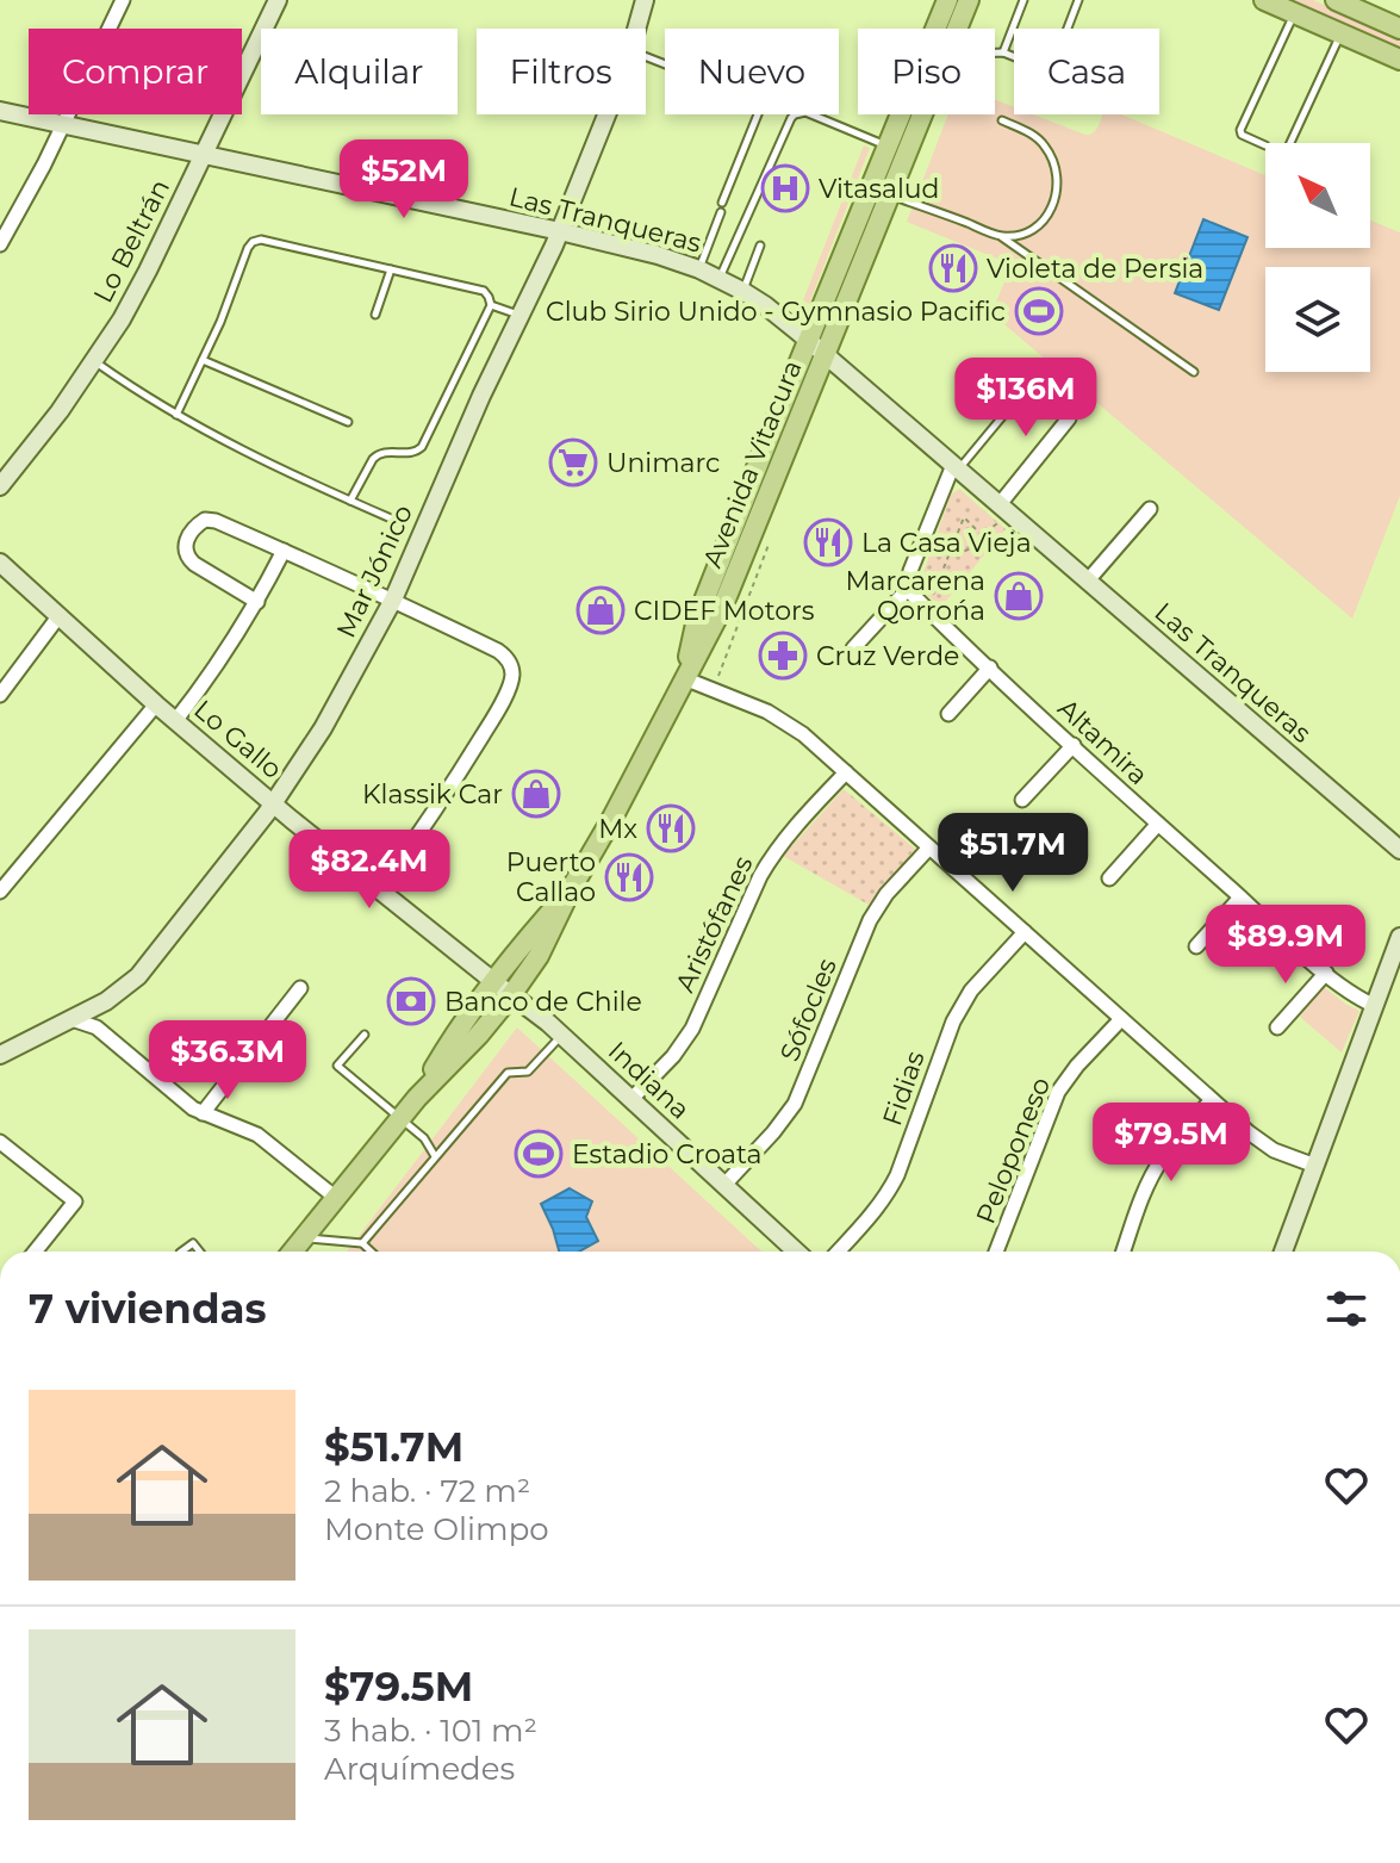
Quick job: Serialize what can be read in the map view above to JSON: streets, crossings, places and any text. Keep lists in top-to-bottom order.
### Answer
{
  "streets": {
    "main road": ["Avenida Vitacura"],
    "street": [
      "Las Tranqueras",
      "Lo Beltrán",
      "Mar Jónico",
      "Lo Gallo",
      "Altamira",
      "Aristófanes",
      "Sófocles",
      "Indiana",
      "Fidias",
      "Peloponeso"
    ]
  },
  "crossings": [
    ["Las Tranqueras", "Lo Beltrán"],
    ["Las Tranqueras", "Avenida Vitacura"],
    ["Las Tranqueras", "Mar Jónico"],
    ["Avenida Vitacura", "Lo Gallo"],
    ["Avenida Vitacura", "Indiana"],
    ["Mar Jónico", "Lo Gallo"],
    ["Lo Gallo", "Indiana"],
    ["Aristófanes", "Indiana"],
    ["Sófocles", "Indiana"]
  ],
  "places": {
    "hospital": ["Vitasalud"],
    "restaurant": [
      "Violeta de Persia",
      "La Casa Vieja",
      "Mx",
      "Puerto Callao"
    ],
    "sports": ["Club Sirio Unido - Gymnasio Pacific", "Estadio Croata"],
    "supermarket": ["Unimarc"],
    "shop": ["Marcarena Qorrońa", "CIDEF Motors", "Klassik Car"],
    "pharmacy": ["Cruz Verde"],
    "bank": ["Banco de Chile"]
  },
  "north": "top left",
  "page": {
    "chip": [
      "Comprar",
      "Alquilar",
      "Filtros",
      "Nuevo",
      "Piso",
      "Casa"
    ],
    "price": [
      "$52M",
      "$136M",
      "$51.7M",
      "$82.4M",
      "$89.9M",
      "$36.3M",
      "$79.5M"
    ],
    "heading": "7 viviendas",
    "list": [
      {
        "name": "$51.7M",
        "note": "2 hab. · 72 m² · Monte Olimpo"
      },
      {
        "name": "$79.5M",
        "note": "3 hab. · 101 m² · Arquímedes"
      }
    ]
  }
}
